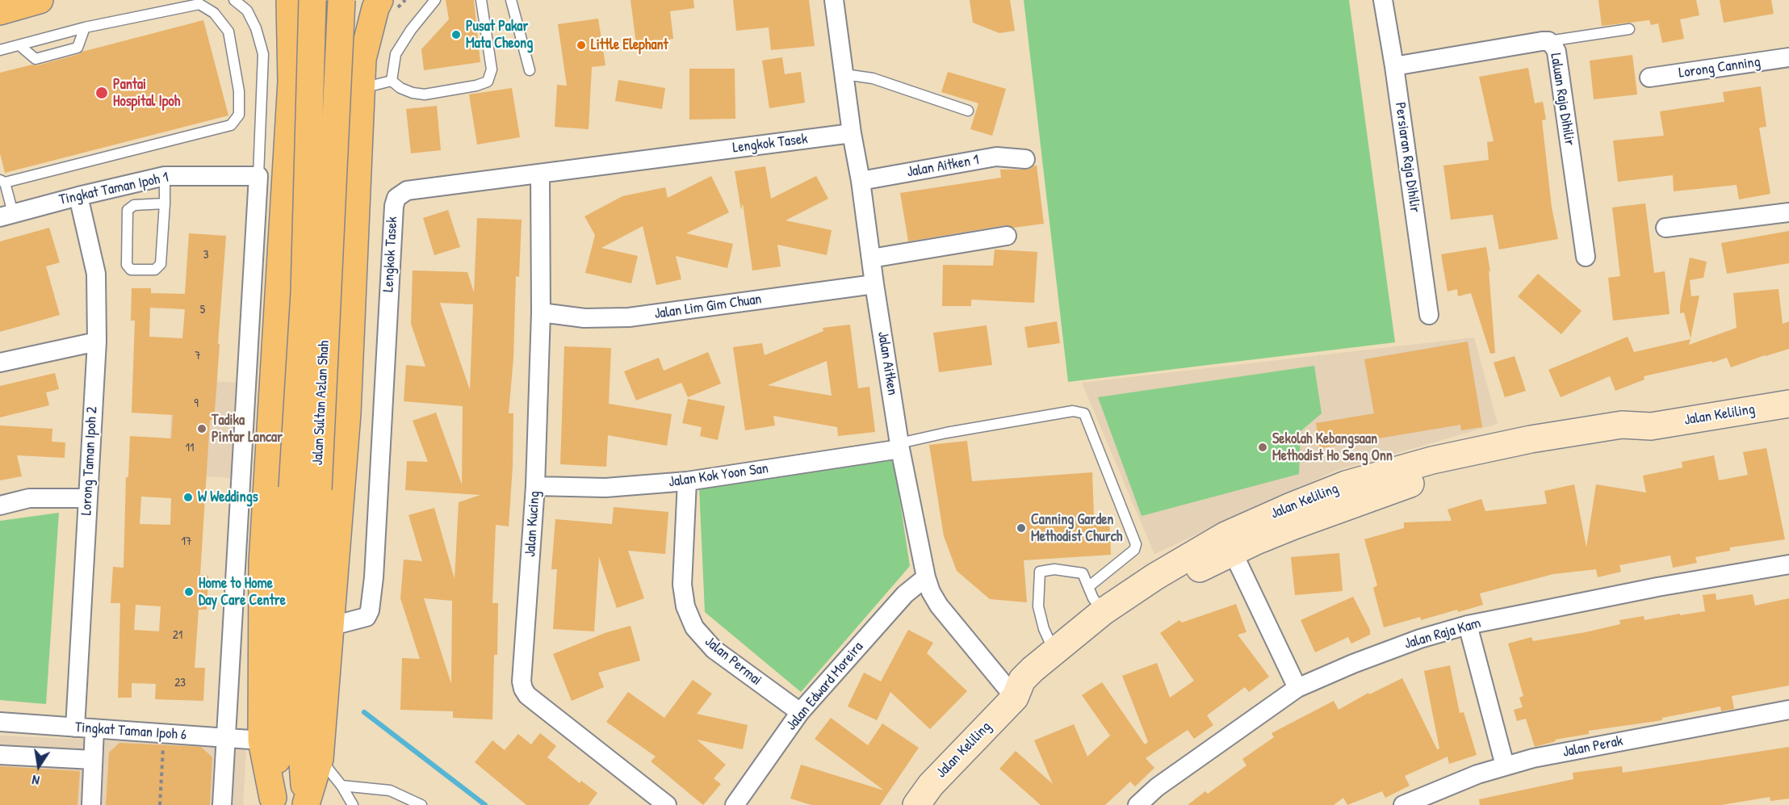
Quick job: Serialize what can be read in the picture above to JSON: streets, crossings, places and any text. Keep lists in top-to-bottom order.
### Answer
{
  "streets": {
    "main road": ["Jalan Sultan Azlan Shah", "Jalan Keliling"],
    "street": [
      "Lorong Canning",
      "Laluan Raja Dihilir",
      "Lengkok Tasek",
      "Persiaran Raja Dihilir",
      "Jalan Aitken 1",
      "Tingkat Taman Ipoh 1",
      "Jalan Lim Gim Chuan",
      "Jalan Aitken",
      "Lorong Taman Ipoh 2",
      "Jalan Kok Yoon San",
      "Jalan Kucing",
      "Jalan Raja Kam",
      "Jalan Permai",
      "Jalan Edward Moreira",
      "Tingkat Taman Ipoh 6",
      "Jalan Perak"
    ]
  },
  "crossings": [
    ["Laluan Raja Dihilir", "Persiaran Raja Dihilir"],
    ["Lengkok Tasek", "Jalan Aitken"],
    ["Lengkok Tasek", "Jalan Kucing"],
    ["Jalan Aitken 1", "Jalan Aitken"],
    ["Tingkat Taman Ipoh 1", "Lorong Taman Ipoh 2"],
    ["Jalan Lim Gim Chuan", "Jalan Aitken"],
    ["Jalan Lim Gim Chuan", "Jalan Kucing"],
    ["Jalan Aitken", "Jalan Keliling"],
    ["Jalan Aitken", "Jalan Kok Yoon San"],
    ["Jalan Aitken", "Jalan Edward Moreira"],
    ["Lorong Taman Ipoh 2", "Tingkat Taman Ipoh 6"],
    ["Jalan Kok Yoon San", "Jalan Kucing"],
    ["Jalan Kok Yoon San", "Jalan Permai"],
    ["Jalan Permai", "Jalan Edward Moreira"]
  ],
  "places": [
    "Pusat Pakar Mata Cheong",
    "Little Elephant",
    "Pantai Hospital Ipoh",
    "Tadika Pintar Lancar",
    "Sekolah Kebangsaan Methodist Ho Seng Onn",
    "W Weddings",
    "Canning Garden Methodist Church",
    "Home to Home Day Care Centre"
  ],
  "house_numbers": [
    "3",
    "5",
    "7",
    "9",
    "11",
    "17",
    "21",
    "23"
  ],
  "north": "bottom"
}
